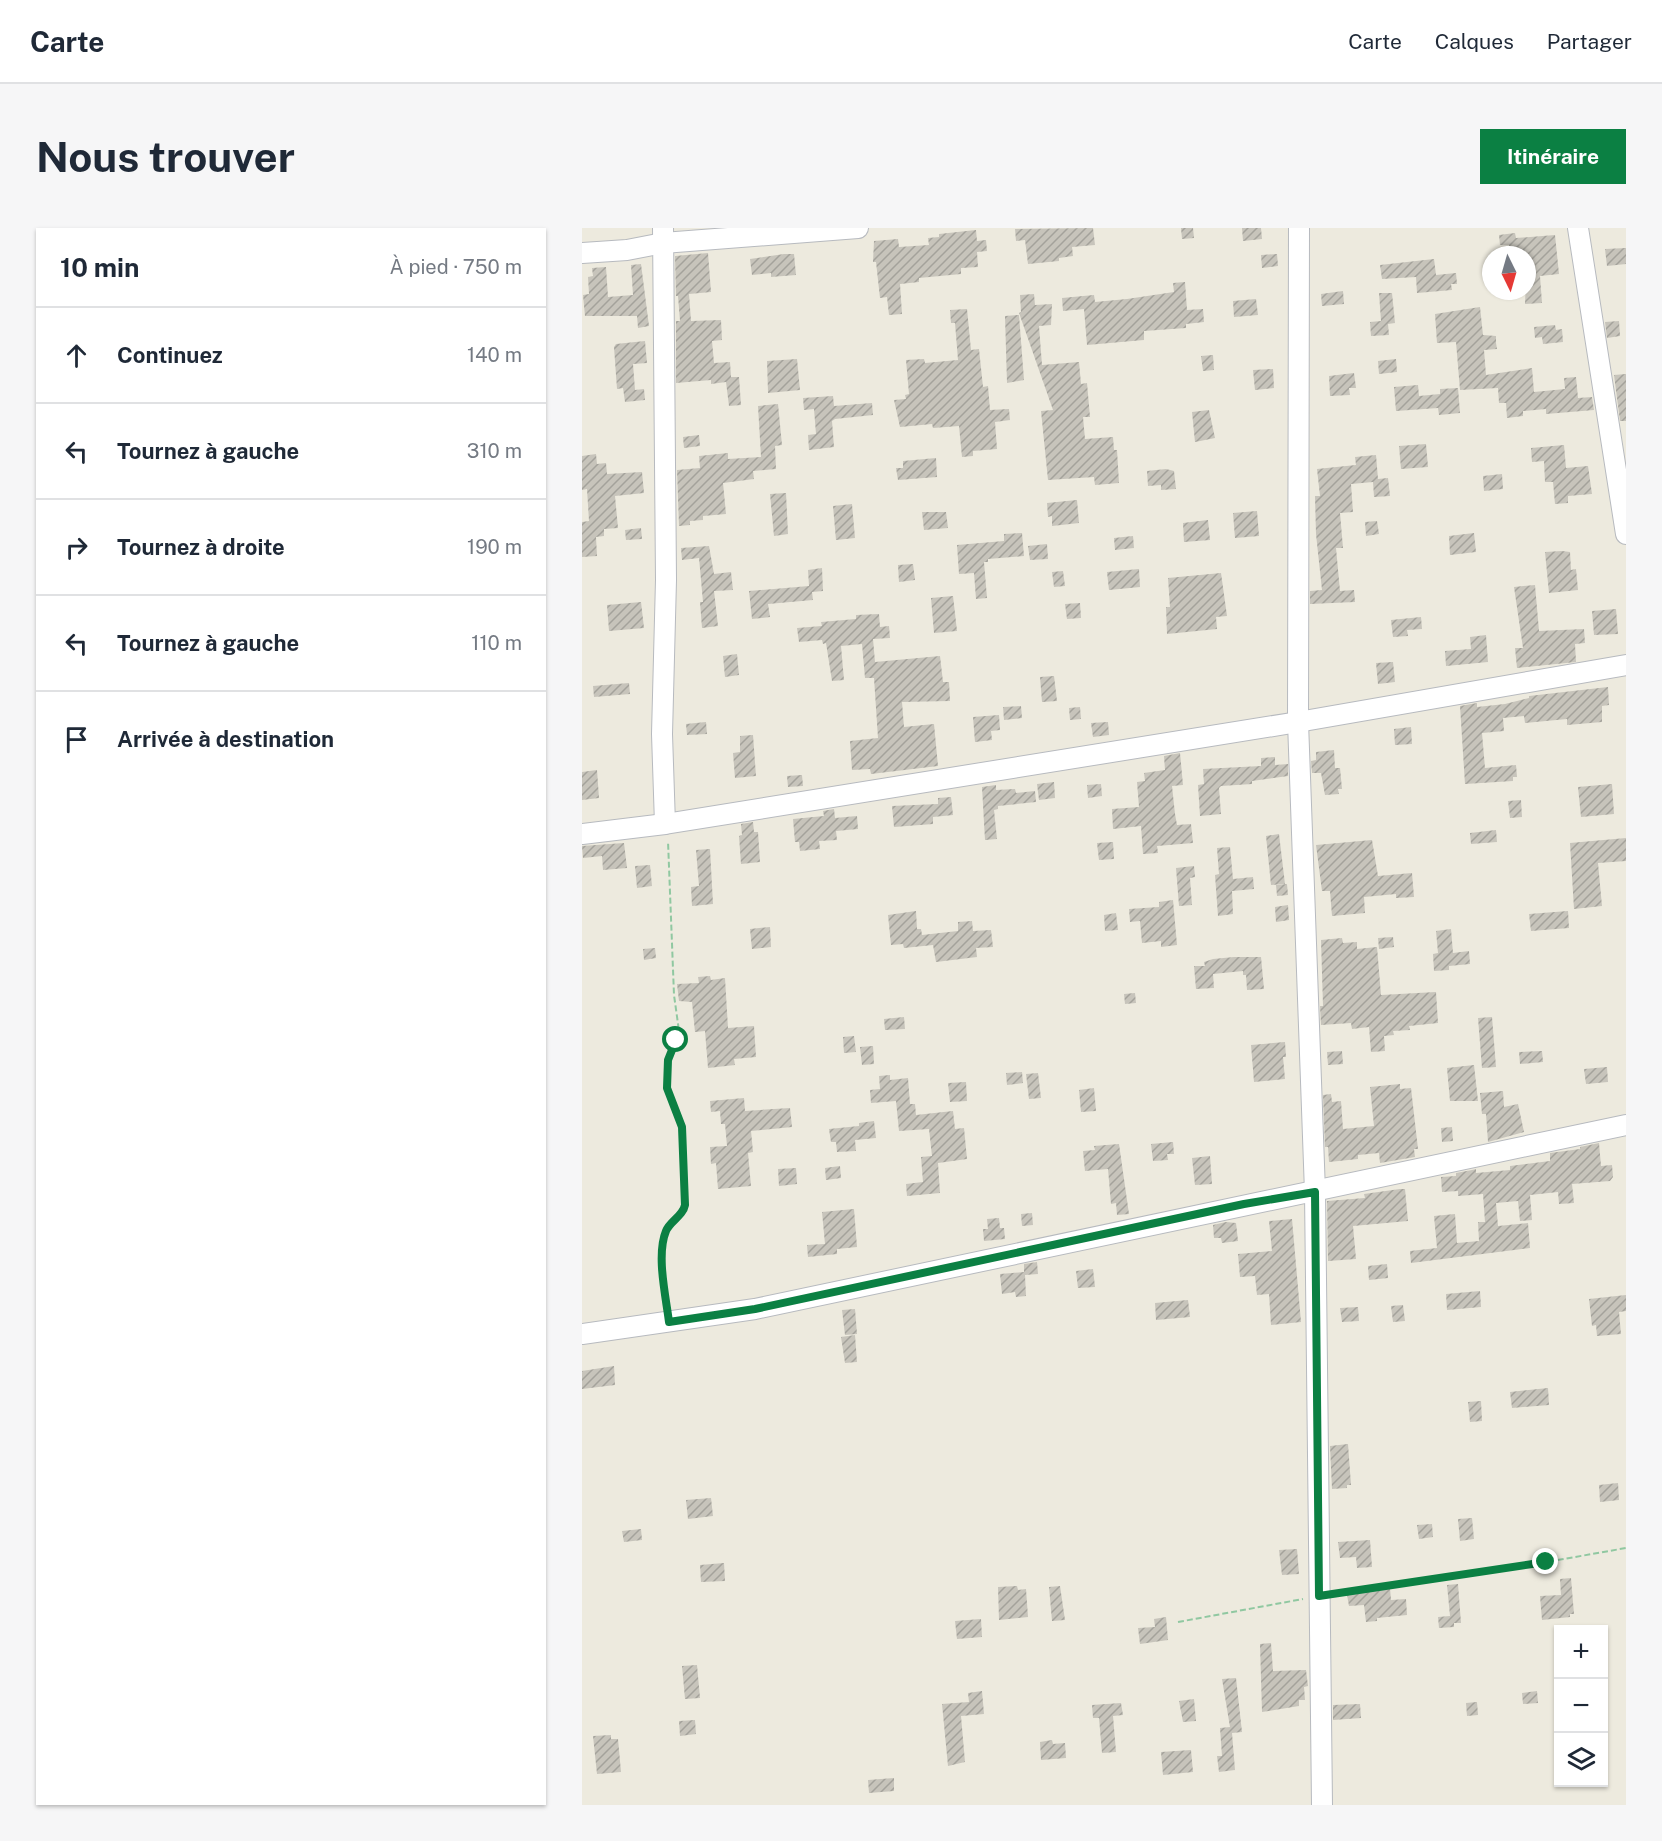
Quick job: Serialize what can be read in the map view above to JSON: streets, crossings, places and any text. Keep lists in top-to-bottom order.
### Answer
{
  "north": "bottom",
  "page": {
    "header": "Carte",
    "nav": ["Carte", "Calques", "Partager"],
    "buttons": "Itinéraire",
    "title": "Nous trouver",
    "heading": ["10 min", "À pied · 750 m"],
    "list": [
      ["Continuez", "140 m"],
      ["Tournez à gauche", "310 m"],
      ["Tournez à droite", "190 m"],
      ["Tournez à gauche", "110 m"],
      "Arrivée à destination"
    ],
    "map_buttons": ["+", "−"]
  }
}
